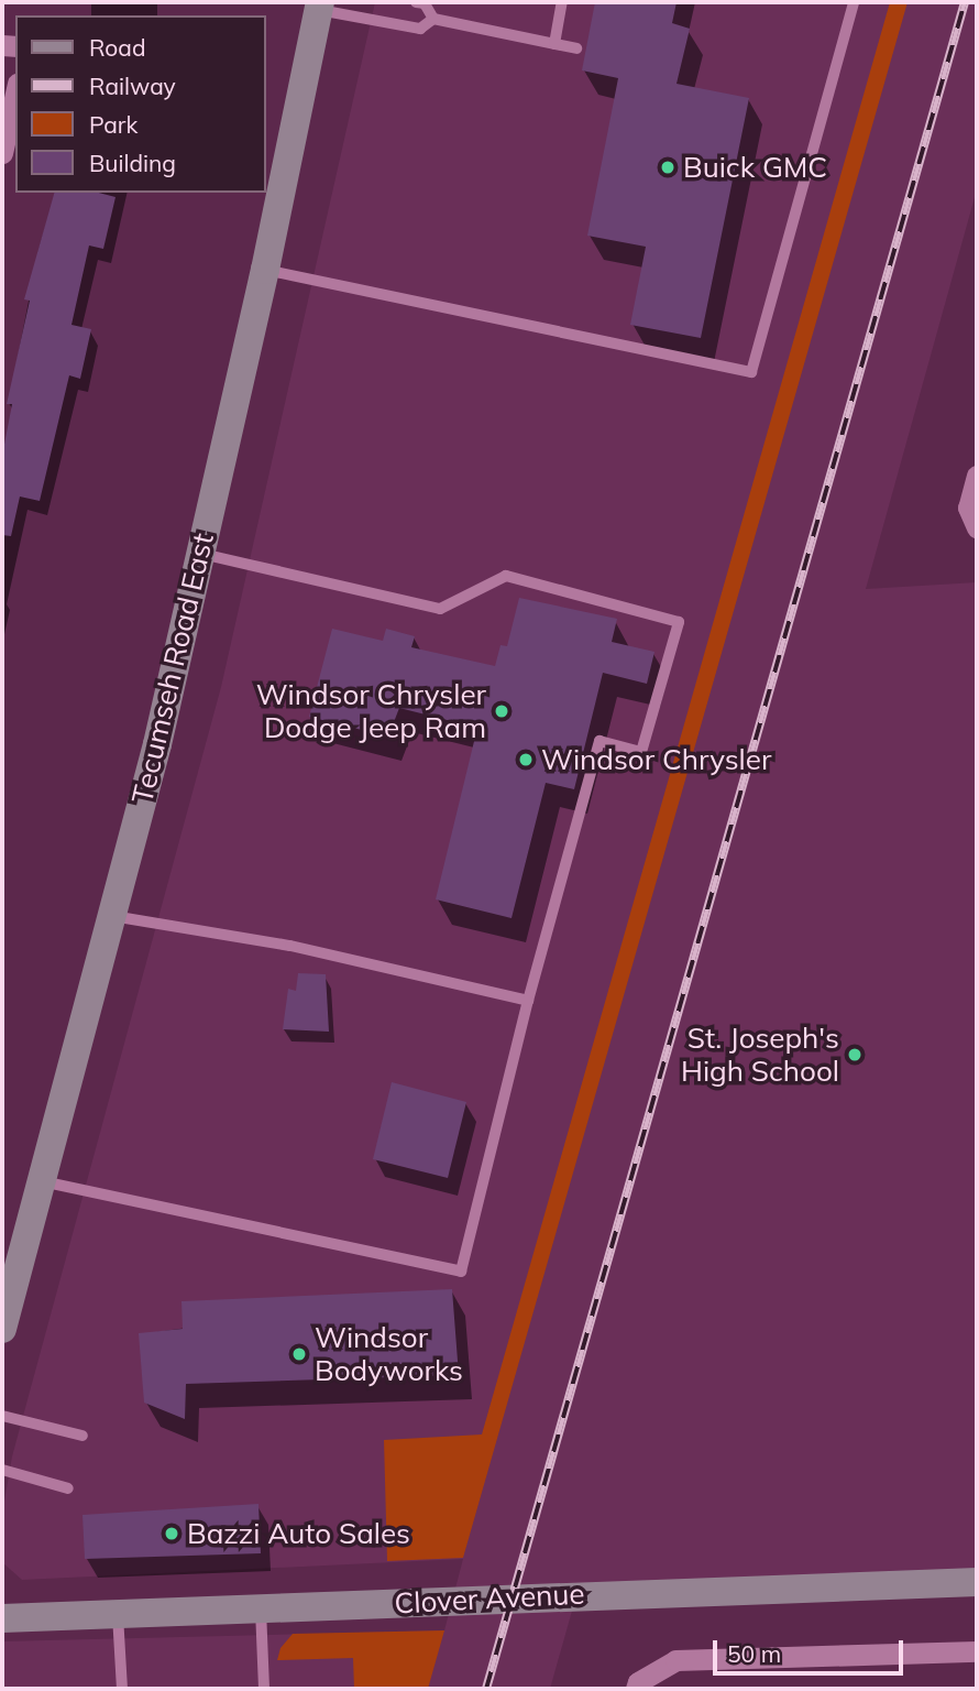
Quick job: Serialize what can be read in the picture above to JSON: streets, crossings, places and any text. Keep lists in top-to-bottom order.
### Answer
{
  "streets": {
    "main road": ["Tecumseh Road East", "Clover Avenue"]
  },
  "places": [
    "Buick GMC",
    "Windsor Chrysler Dodge Jeep Ram",
    "Windsor Chrysler",
    "St. Joseph's High School",
    "Windsor Bodyworks",
    "Bazzi Auto Sales"
  ],
  "legend": [
    "Road",
    "Railway",
    "Park",
    "Building"
  ],
  "scale_bar": "50 m"
}
